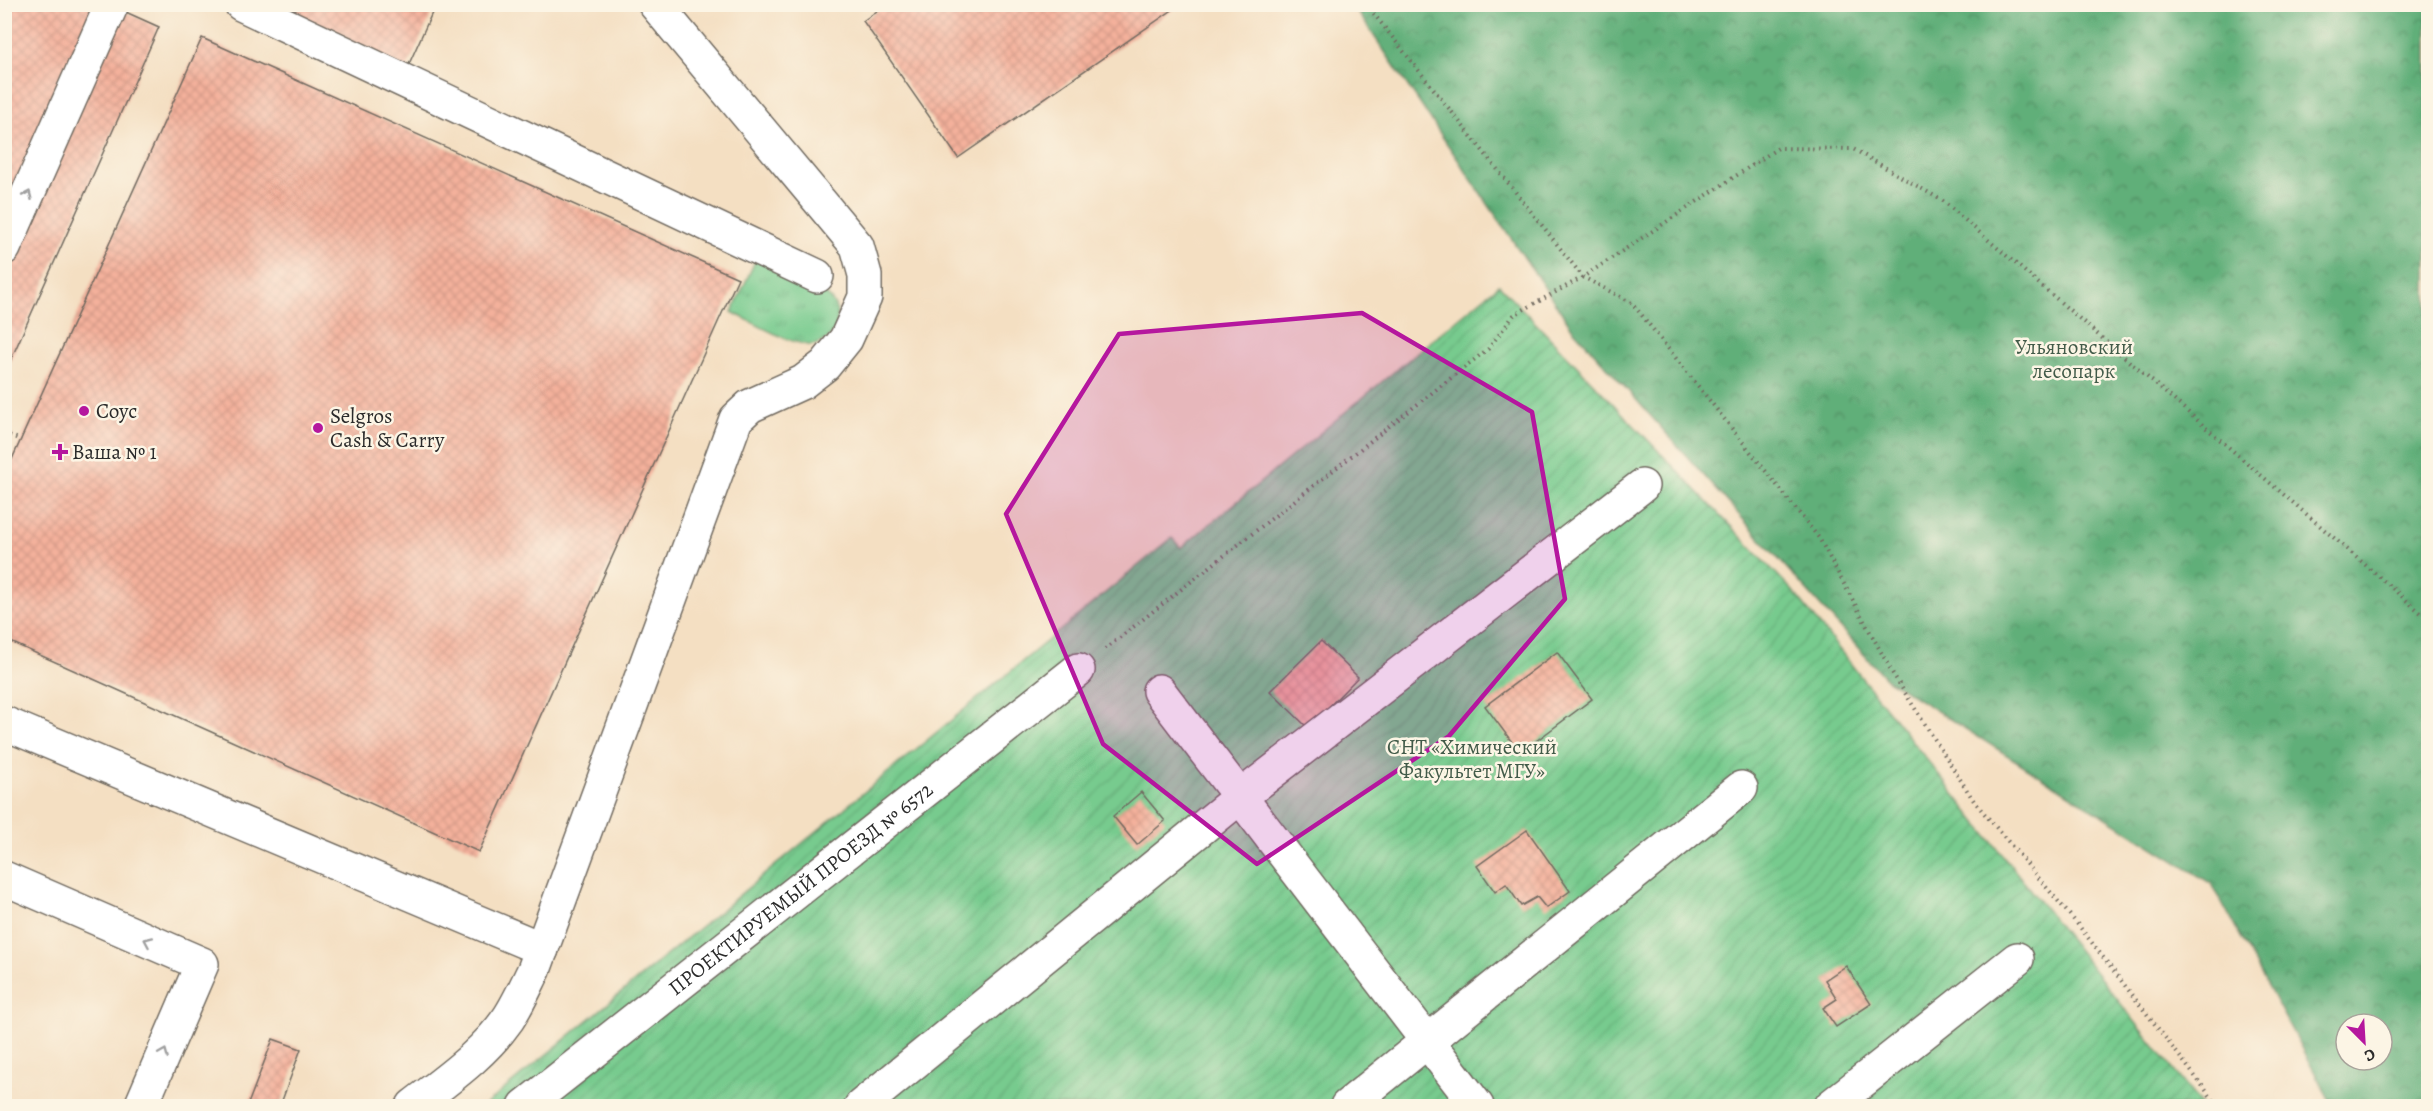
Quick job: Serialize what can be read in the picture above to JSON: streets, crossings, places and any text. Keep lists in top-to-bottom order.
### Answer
{
  "streets": {
    "street": ["ПРОЕКТИРУЕМЫЙ ПРОЕЗД № 6572"]
  },
  "parks": ["Ульяновский лесопарк", "СНТ «Химический Факультет МГУ»"],
  "places": {
    "other": ["Соус", "Selgros Cash & Carry"],
    "health": ["Ваша № 1"]
  },
  "north": "bottom right"
}
